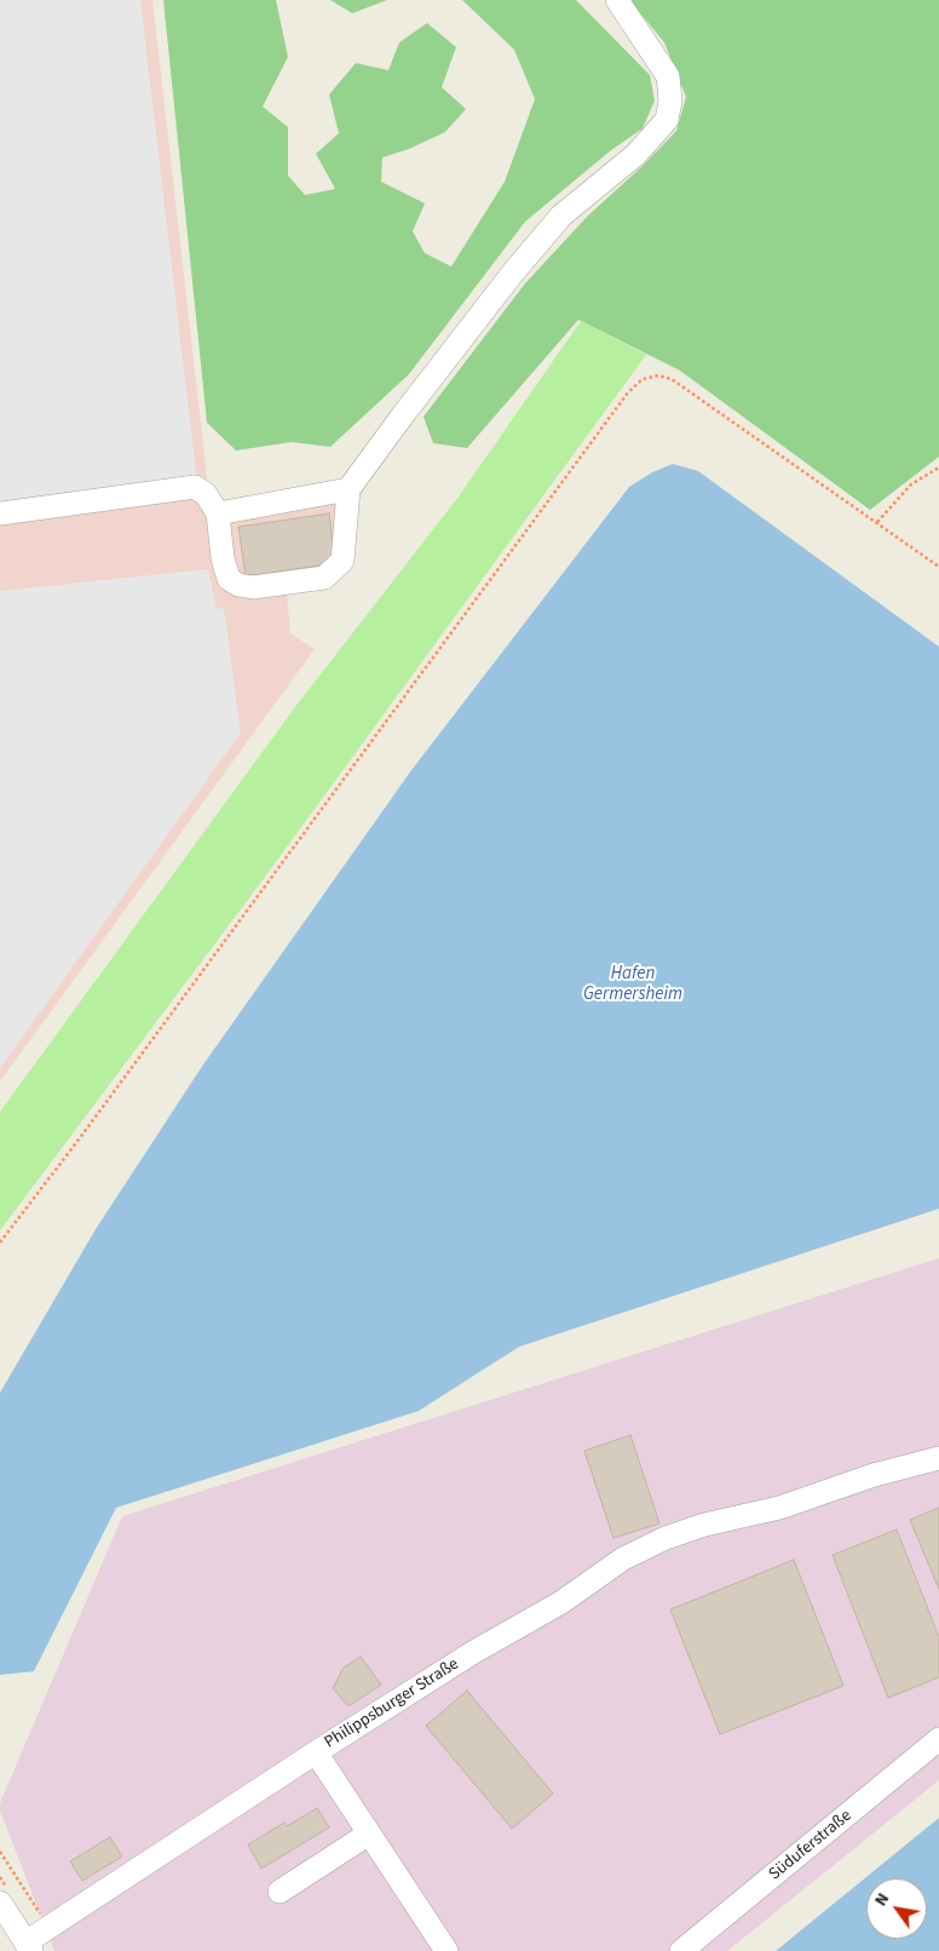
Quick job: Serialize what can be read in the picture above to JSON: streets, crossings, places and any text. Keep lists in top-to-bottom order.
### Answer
{
  "streets": {
    "street": ["Philippsburger Straße", "Süduferstraße"]
  },
  "water": ["Hafen Germersheim"],
  "north": "top left"
}
